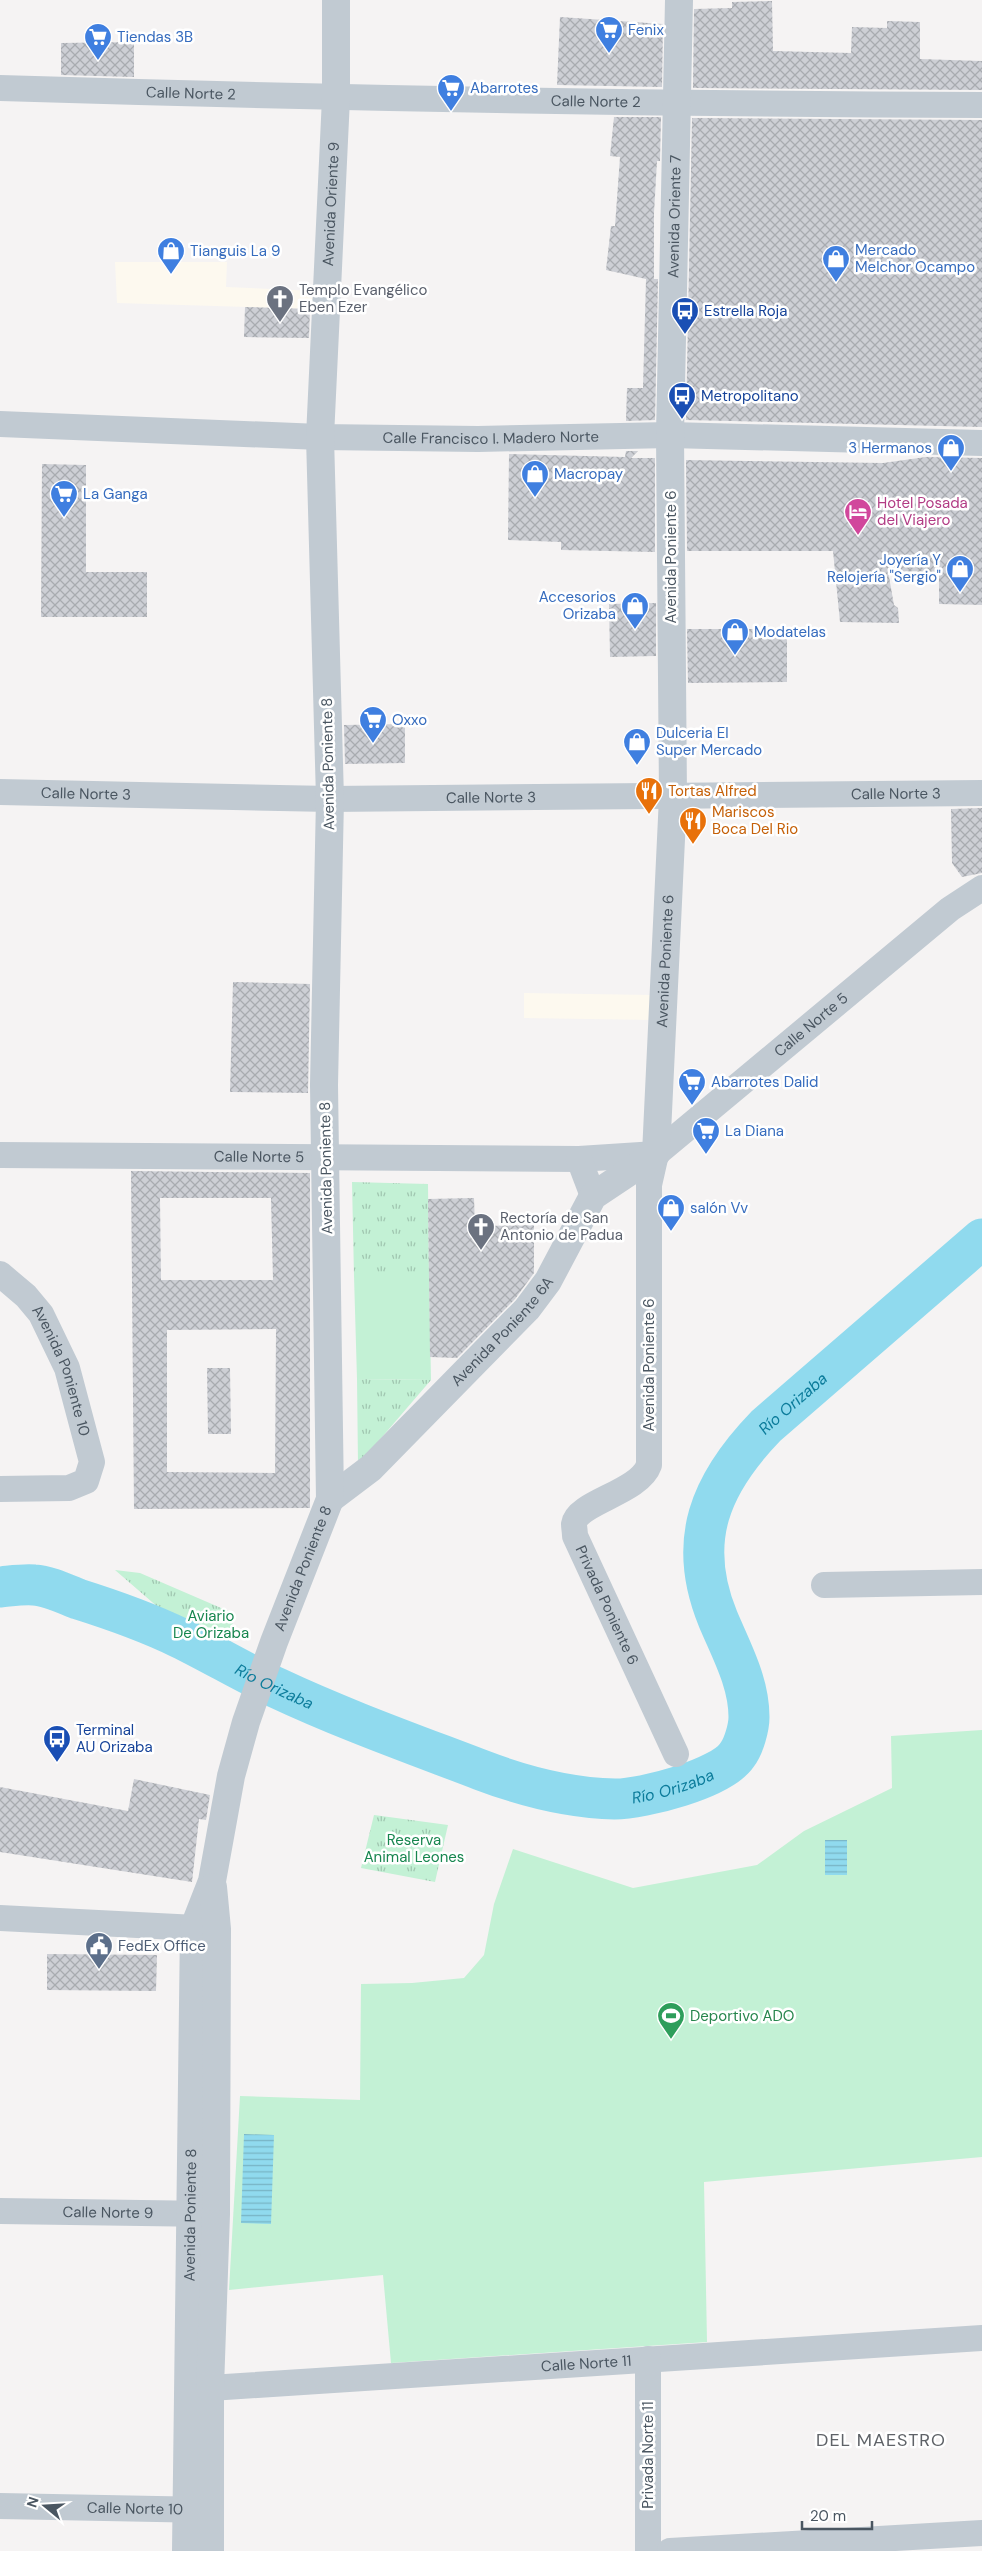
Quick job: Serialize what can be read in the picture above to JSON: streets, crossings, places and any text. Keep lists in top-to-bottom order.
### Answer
{
  "streets": {
    "street": [
      "Calle Norte 2",
      "Avenida Oriente 9",
      "Avenida Oriente 7",
      "Calle Francisco I. Madero Norte",
      "Avenida Poniente 6",
      "Avenida Poniente 8",
      "Calle Norte 3",
      "Calle Norte 5",
      "Avenida Poniente 6A",
      "Avenida Poniente 10",
      "Privada Poniente 6",
      "Calle Norte 9",
      "Calle Norte 11",
      "Privada Norte 11",
      "Calle Norte 10"
    ]
  },
  "crossings": [
    ["Calle Norte 2", "Avenida Oriente 9"],
    ["Calle Norte 2", "Avenida Oriente 7"],
    ["Avenida Oriente 9", "Calle Francisco I. Madero Norte"],
    ["Avenida Oriente 9", "Avenida Poniente 8"],
    ["Avenida Oriente 7", "Calle Francisco I. Madero Norte"],
    ["Avenida Oriente 7", "Avenida Poniente 6"],
    ["Calle Francisco I. Madero Norte", "Avenida Poniente 6"],
    ["Calle Francisco I. Madero Norte", "Avenida Poniente 8"],
    ["Avenida Poniente 6", "Calle Norte 3"],
    ["Avenida Poniente 6", "Calle Norte 5"],
    ["Avenida Poniente 6", "Avenida Poniente 6A"],
    ["Avenida Poniente 6", "Privada Poniente 6"],
    ["Avenida Poniente 8", "Calle Norte 3"],
    ["Avenida Poniente 8", "Calle Norte 5"],
    ["Avenida Poniente 8", "Avenida Poniente 6A"],
    ["Avenida Poniente 8", "Calle Norte 9"],
    ["Avenida Poniente 8", "Calle Norte 11"],
    ["Avenida Poniente 8", "Calle Norte 10"],
    ["Calle Norte 5", "Avenida Poniente 6A"],
    ["Calle Norte 11", "Privada Norte 11"]
  ],
  "districts": ["DEL MAESTRO"],
  "water": ["Río Orizaba"],
  "parks": ["Aviario De Orizaba", "Reserva Animal Leones"],
  "places": {
    "supermarket": [
      "Fenix",
      "Tiendas 3B",
      "Abarrotes",
      "La Ganga",
      "Oxxo",
      "Abarrotes Dalid",
      "La Diana"
    ],
    "shop": [
      "Tianguis La 9",
      "Mercado Melchor Ocampo",
      "3 Hermanos",
      "Macropay",
      "Joyería Y Relojería \"Sergio\"",
      "Accesorios Orizaba",
      "Modatelas",
      "Dulceria El Super Mercado",
      "salón Vv"
    ],
    "church": ["Templo Evangélico Eben Ezer", "Rectoría de San Antonio de Padua"],
    "bus stop": ["Estrella Roja", "Metropolitano", "Terminal AU Orizaba"],
    "hotel": ["Hotel Posada del Viajero"],
    "restaurant": ["Tortas Alfred", "Mariscos Boca Del Rio"],
    "public building": ["FedEx Office"],
    "sports": ["Deportivo ADO"]
  },
  "scale_bar": "20 m",
  "north": "left"
}
